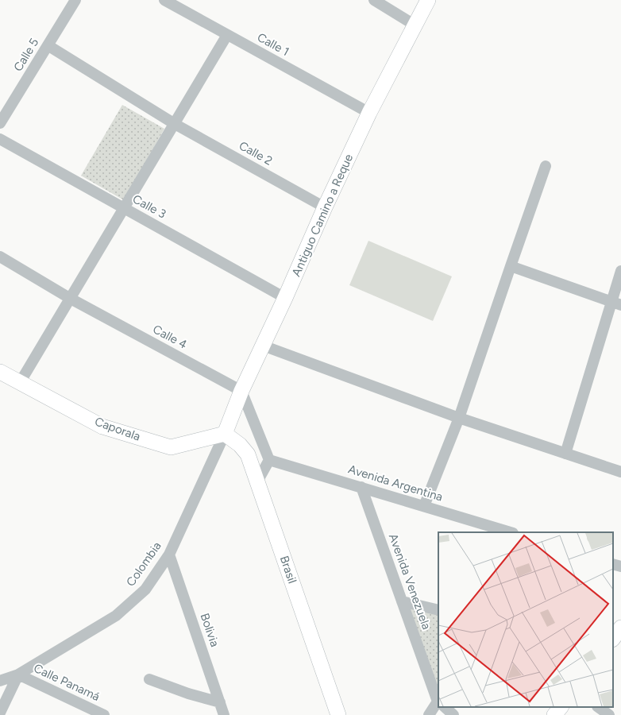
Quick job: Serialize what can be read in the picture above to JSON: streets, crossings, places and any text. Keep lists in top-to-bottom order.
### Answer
{
  "streets": {
    "street": [
      "Calle 1",
      "Calle 5",
      "Calle 2",
      "Calle 3",
      "Antiguo Camino a Reque",
      "Calle 4",
      "Caporala",
      "Avenida Argentina",
      "Colombia",
      "Brasil",
      "Avenida Venezuela",
      "Bolivia",
      "Calle Panamá"
    ]
  },
  "crossings": [
    ["Calle 1", "Antiguo Camino a Reque"],
    ["Calle 5", "Calle 2"],
    ["Calle 2", "Antiguo Camino a Reque"],
    ["Calle 3", "Antiguo Camino a Reque"],
    ["Antiguo Camino a Reque", "Calle 4"],
    ["Antiguo Camino a Reque", "Caporala"],
    ["Antiguo Camino a Reque", "Colombia"],
    ["Antiguo Camino a Reque", "Brasil"],
    ["Caporala", "Colombia"],
    ["Caporala", "Brasil"],
    ["Avenida Argentina", "Avenida Venezuela"],
    ["Colombia", "Brasil"],
    ["Colombia", "Bolivia"],
    ["Colombia", "Calle Panamá"]
  ]
}
